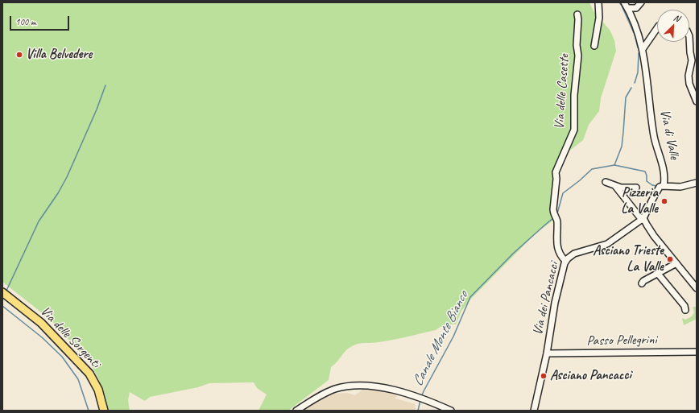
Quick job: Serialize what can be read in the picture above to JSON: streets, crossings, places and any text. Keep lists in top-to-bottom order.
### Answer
{
  "streets": {
    "main road": ["Via delle Sorgenti"],
    "street": [
      "Via delle Casette",
      "Via di Valle",
      "Via dei Pancacci",
      "Passo Pellegrini"
    ]
  },
  "crossings": [
    ["Via delle Casette", "Via dei Pancacci"],
    ["Via dei Pancacci", "Passo Pellegrini"]
  ],
  "water": ["Canale Monte Bianco"],
  "places": [
    "Villa Belvedere",
    "Pizzeria La Valle",
    "Asciano Trieste La Valle",
    "Asciano Pancacci"
  ],
  "scale_bar": "100 m",
  "north": "top right"
}
